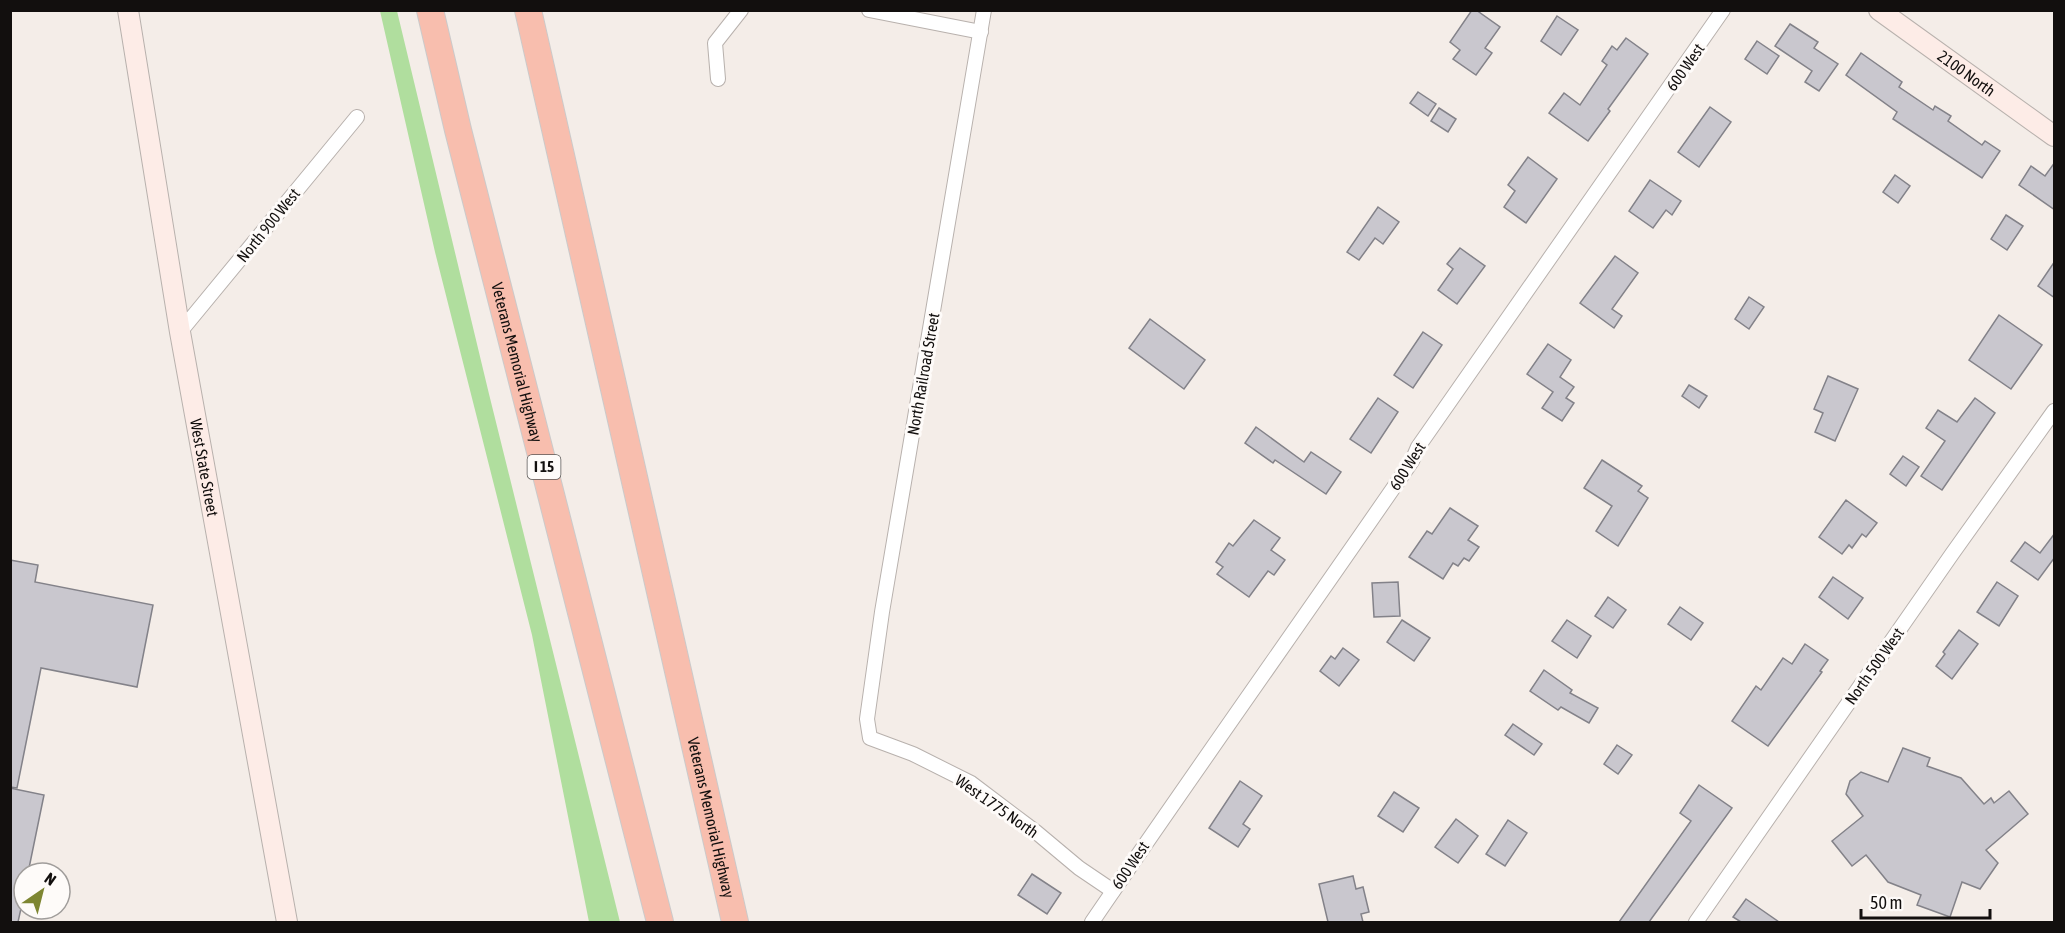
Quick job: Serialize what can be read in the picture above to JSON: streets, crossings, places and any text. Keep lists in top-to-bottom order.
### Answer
{
  "streets": {
    "highway": ["Veterans Memorial Highway", "I 15"],
    "main road": ["2100 North", "West State Street"],
    "street": [
      "600 West",
      "North 900 West",
      "North Railroad Street",
      "North 500 West",
      "West 1775 North"
    ]
  },
  "crossings": [
    ["600 West", "West 1775 North"],
    ["North 900 West", "West State Street"],
    ["North Railroad Street", "West 1775 North"]
  ],
  "scale_bar": "50 m",
  "north": "top right"
}
